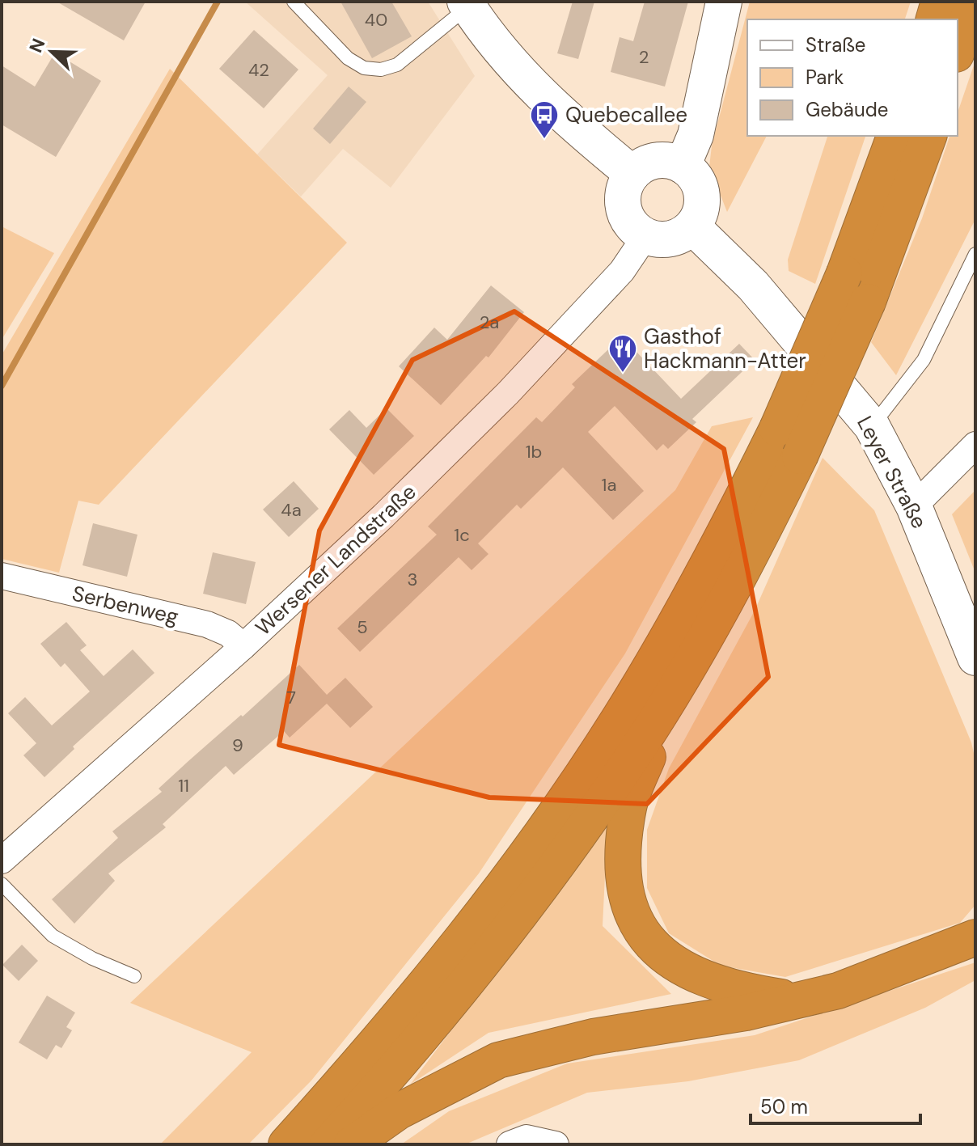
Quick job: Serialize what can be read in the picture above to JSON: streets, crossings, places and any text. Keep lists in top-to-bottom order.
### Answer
{
  "streets": {
    "street": ["Leyer Straße", "Wersener Landstraße", "Serbenweg"]
  },
  "crossings": [
    ["Leyer Straße", "Wersener Landstraße"],
    ["Wersener Landstraße", "Serbenweg"]
  ],
  "places": {
    "bus stop": ["Quebecallee"],
    "restaurant": ["Gasthof Hackmann-Atter"]
  },
  "house_numbers": [
    "40",
    "2",
    "42",
    "2a",
    "1b",
    "1a",
    "4a",
    "1c",
    "3",
    "5",
    "7",
    "9",
    "11"
  ],
  "legend": ["Straße", "Park", "Gebäude"],
  "scale_bar": "50 m",
  "north": "top left"
}
